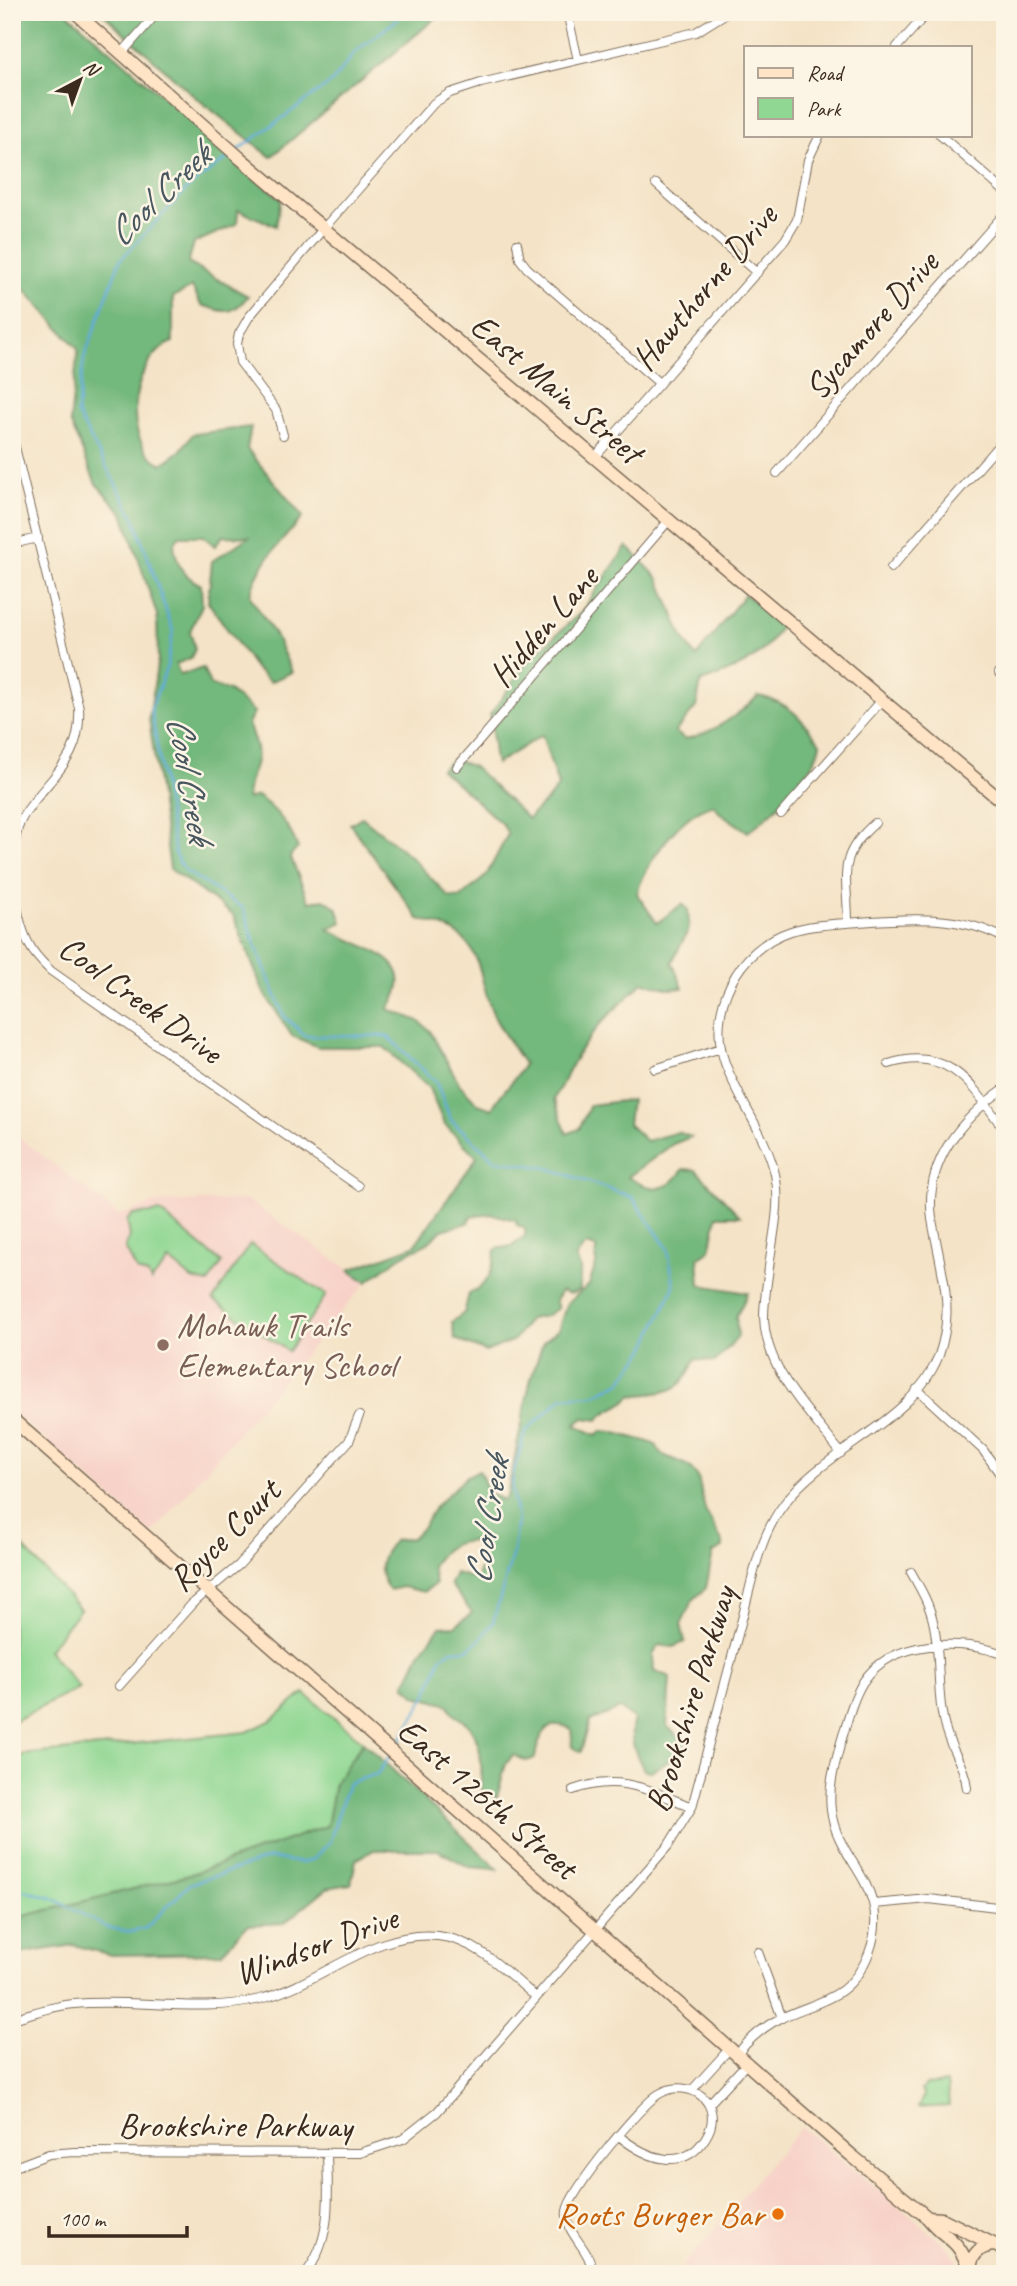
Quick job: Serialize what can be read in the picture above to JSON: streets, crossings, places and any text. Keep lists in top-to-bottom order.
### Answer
{
  "streets": {
    "street": [
      "Hawthorne Drive",
      "Sycamore Drive",
      "East Main Street",
      "Hidden Lane",
      "Cool Creek Drive",
      "Royce Court",
      "Brookshire Parkway",
      "East 126th Street",
      "Windsor Drive"
    ]
  },
  "crossings": [
    ["Hawthorne Drive", "East Main Street"],
    ["East Main Street", "Hidden Lane"],
    ["Royce Court", "East 126th Street"],
    ["Brookshire Parkway", "East 126th Street"],
    ["Brookshire Parkway", "Windsor Drive"]
  ],
  "water": ["Cool Creek"],
  "places": ["Mohawk Trails Elementary School", "Roots Burger Bar"],
  "legend": ["Road", "Park"],
  "scale_bar": "100 m",
  "north": "top right"
}
